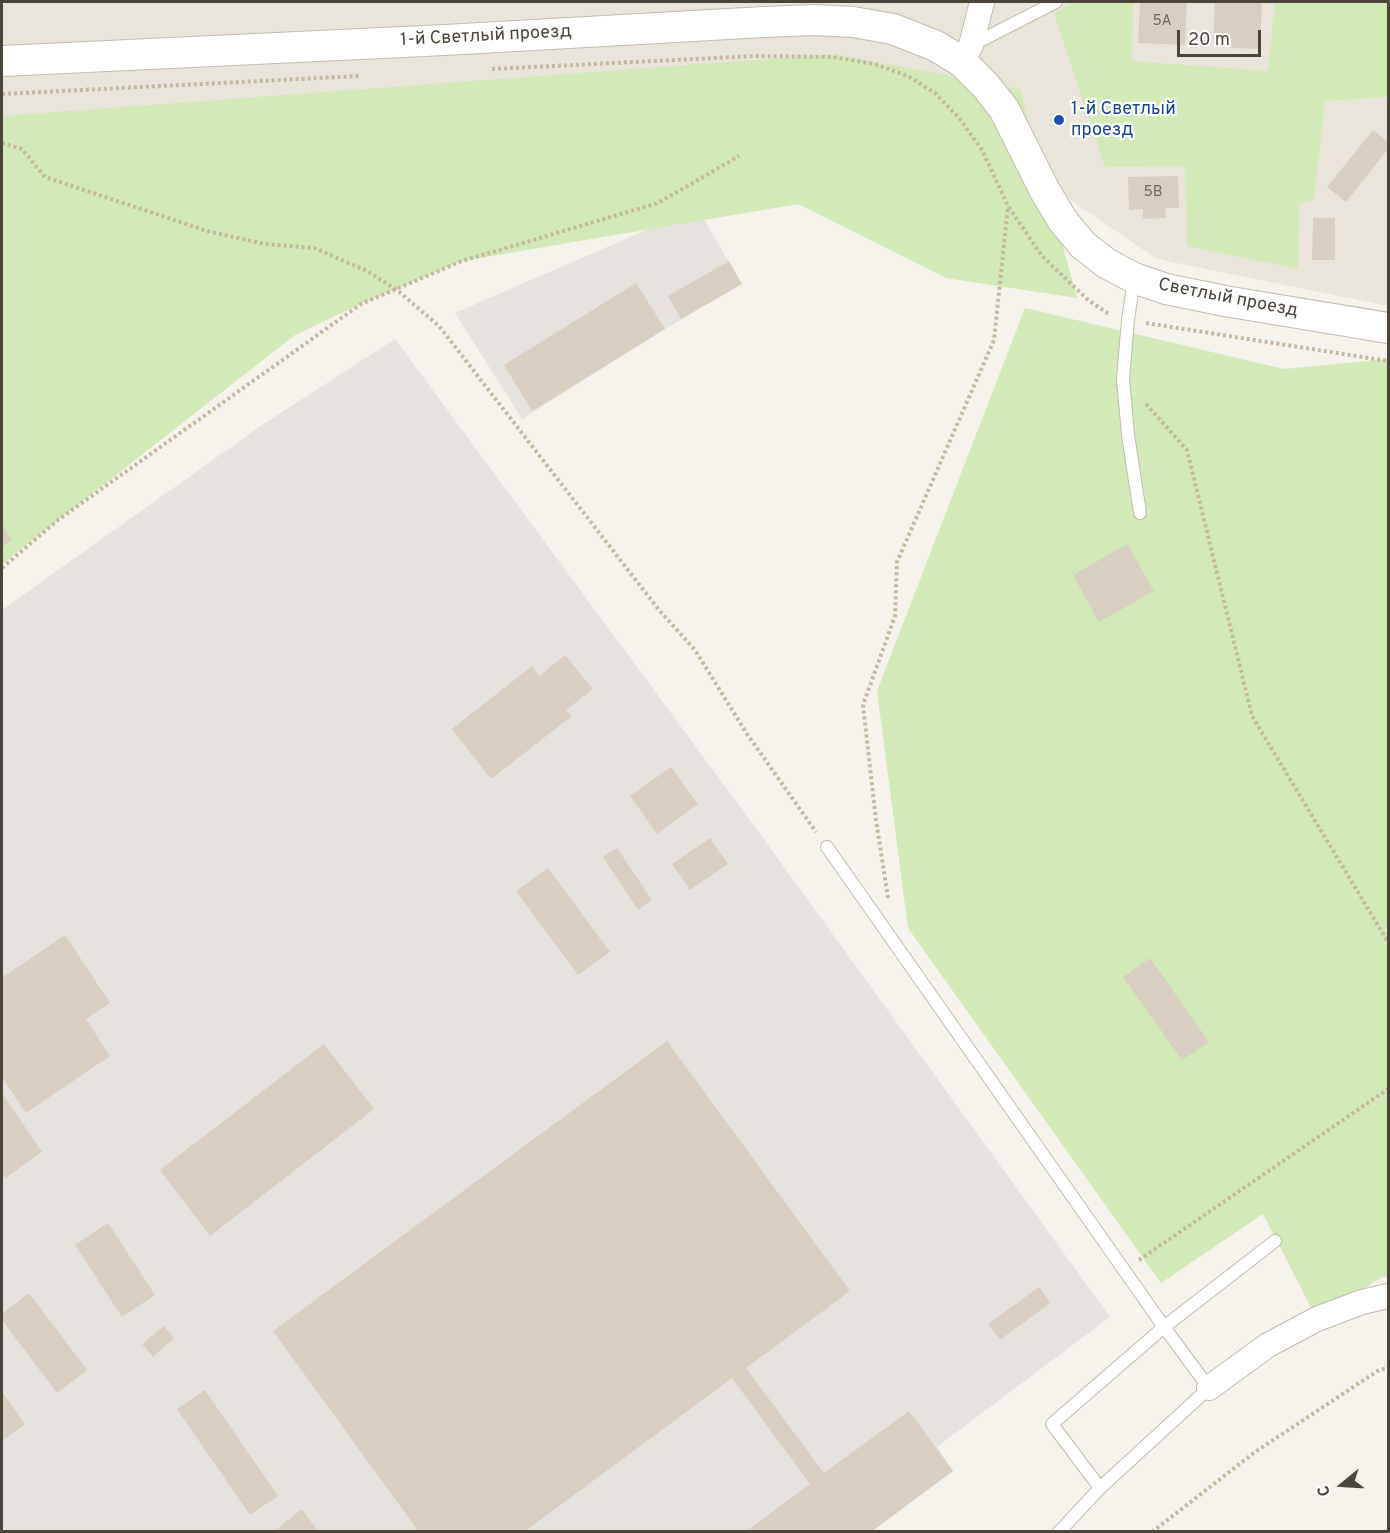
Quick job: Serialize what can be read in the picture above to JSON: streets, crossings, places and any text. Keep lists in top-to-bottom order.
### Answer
{
  "streets": {
    "street": ["1-й Светлый проезд", "Светлый проезд"]
  },
  "crossings": [
    ["1-й Светлый проезд", "Светлый проезд"]
  ],
  "places": ["1-й Светлый проезд"],
  "house_numbers": ["5А", "5В"],
  "scale_bar": "20 m",
  "north": "left"
}
